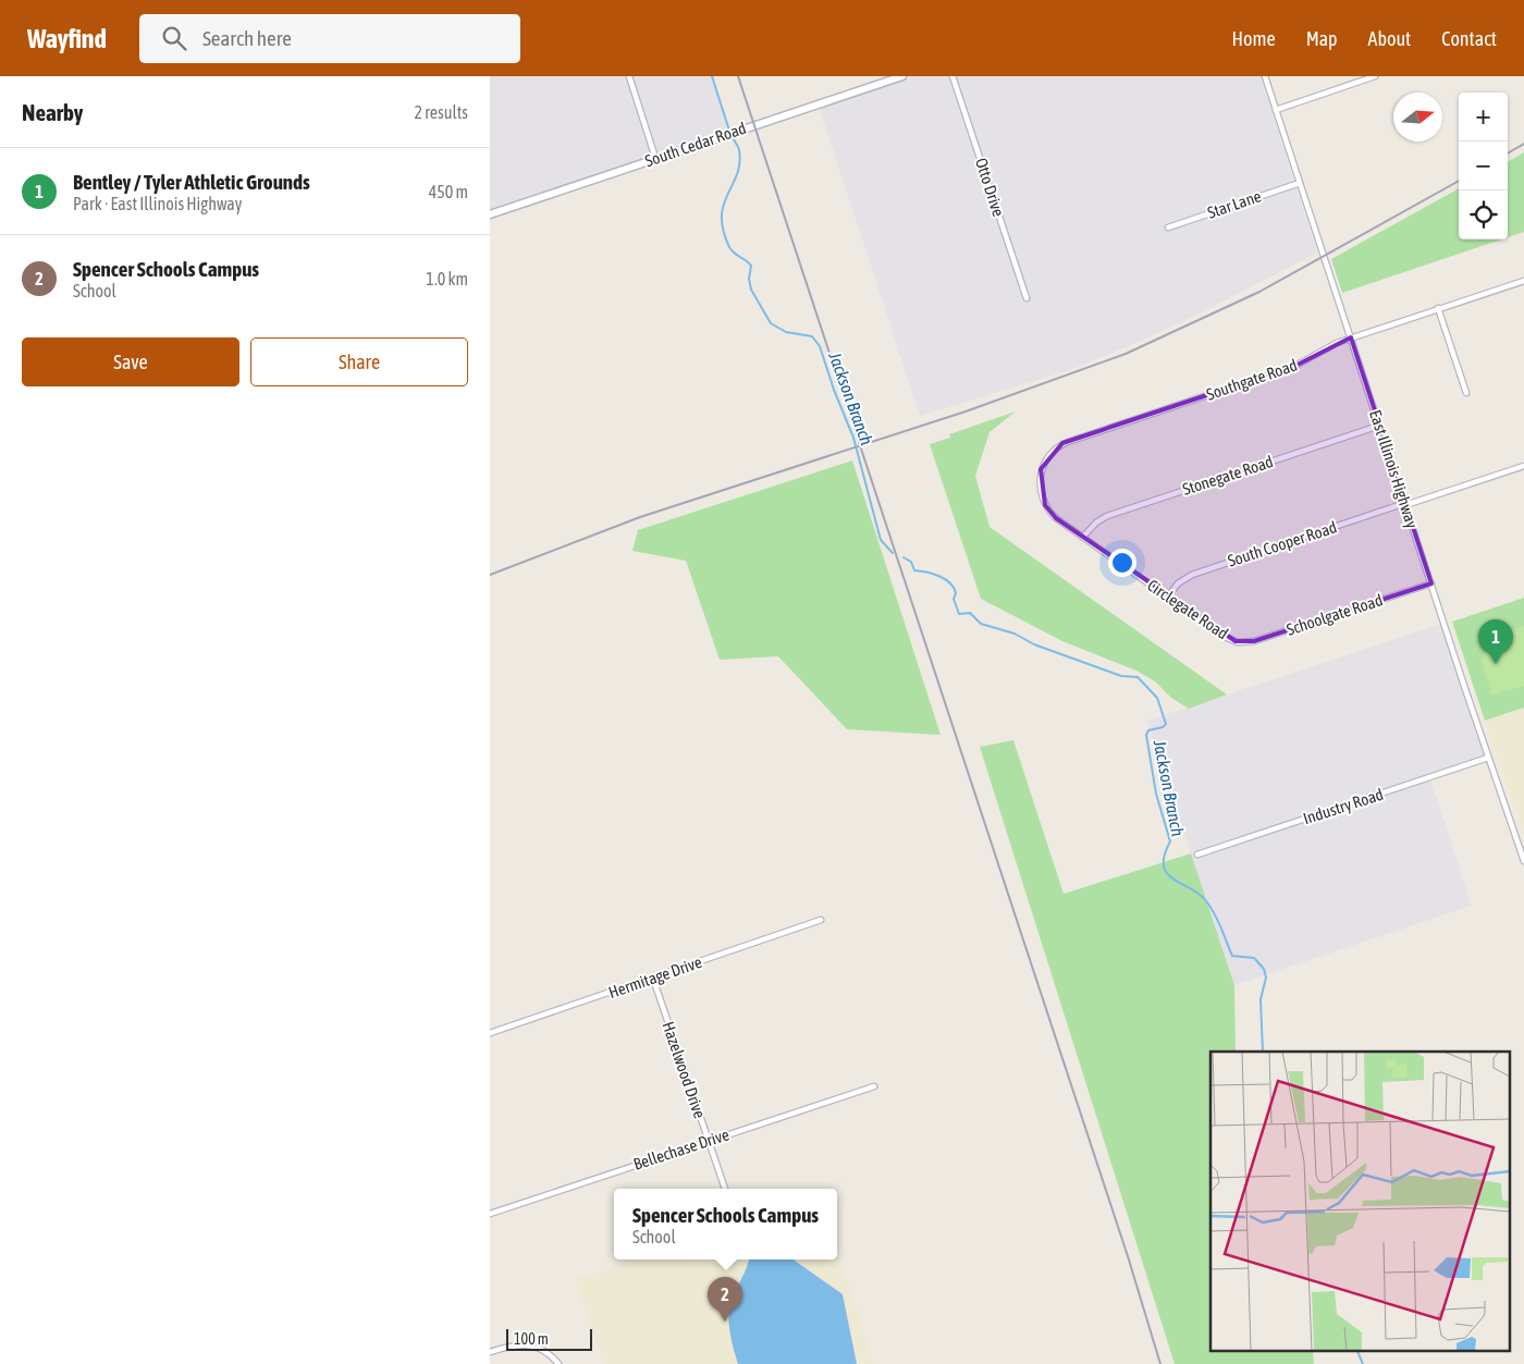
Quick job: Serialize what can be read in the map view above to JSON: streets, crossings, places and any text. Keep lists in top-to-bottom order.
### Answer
{
  "streets": {
    "main road": ["South Cedar Road"],
    "street": [
      "Otto Drive",
      "Star Lane",
      "Southgate Road",
      "East Illinois Highway",
      "Stonegate Road",
      "South Cooper Road",
      "Circlegate Road",
      "Schoolgate Road",
      "Industry Road",
      "Hermitage Drive",
      "Hazelwood Drive",
      "Bellechase Drive"
    ]
  },
  "crossings": [
    ["Star Lane", "East Illinois Highway"],
    ["Southgate Road", "East Illinois Highway"],
    ["Southgate Road", "Circlegate Road"],
    ["East Illinois Highway", "Stonegate Road"],
    ["East Illinois Highway", "South Cooper Road"],
    ["East Illinois Highway", "Schoolgate Road"],
    ["East Illinois Highway", "Industry Road"],
    ["Stonegate Road", "Circlegate Road"],
    ["South Cooper Road", "Circlegate Road"],
    ["Circlegate Road", "Schoolgate Road"],
    ["Hermitage Drive", "Hazelwood Drive"],
    ["Hazelwood Drive", "Bellechase Drive"]
  ],
  "water": ["Jackson Branch"],
  "scale_bar": "100 m",
  "north": "right",
  "page": {
    "header": "Wayfind",
    "search": "Search here",
    "nav": [
      "Home",
      "Map",
      "About",
      "Contact"
    ],
    "heading": ["Nearby", "2 results"],
    "map_buttons": ["+", "−"],
    "list": [
      {
        "mark": "1",
        "name": "Bentley / Tyler Athletic Grounds",
        "note": "Park · East Illinois Highway",
        "value": "450 m"
      },
      {
        "mark": "2",
        "name": "Spencer Schools Campus",
        "note": "School",
        "value": "1.0 km"
      }
    ],
    "buttons": ["Save", "Share"],
    "pins": ["1", "2"],
    "popup": ["Spencer Schools Campus", "School"],
    "scale": "100 m"
  }
}
